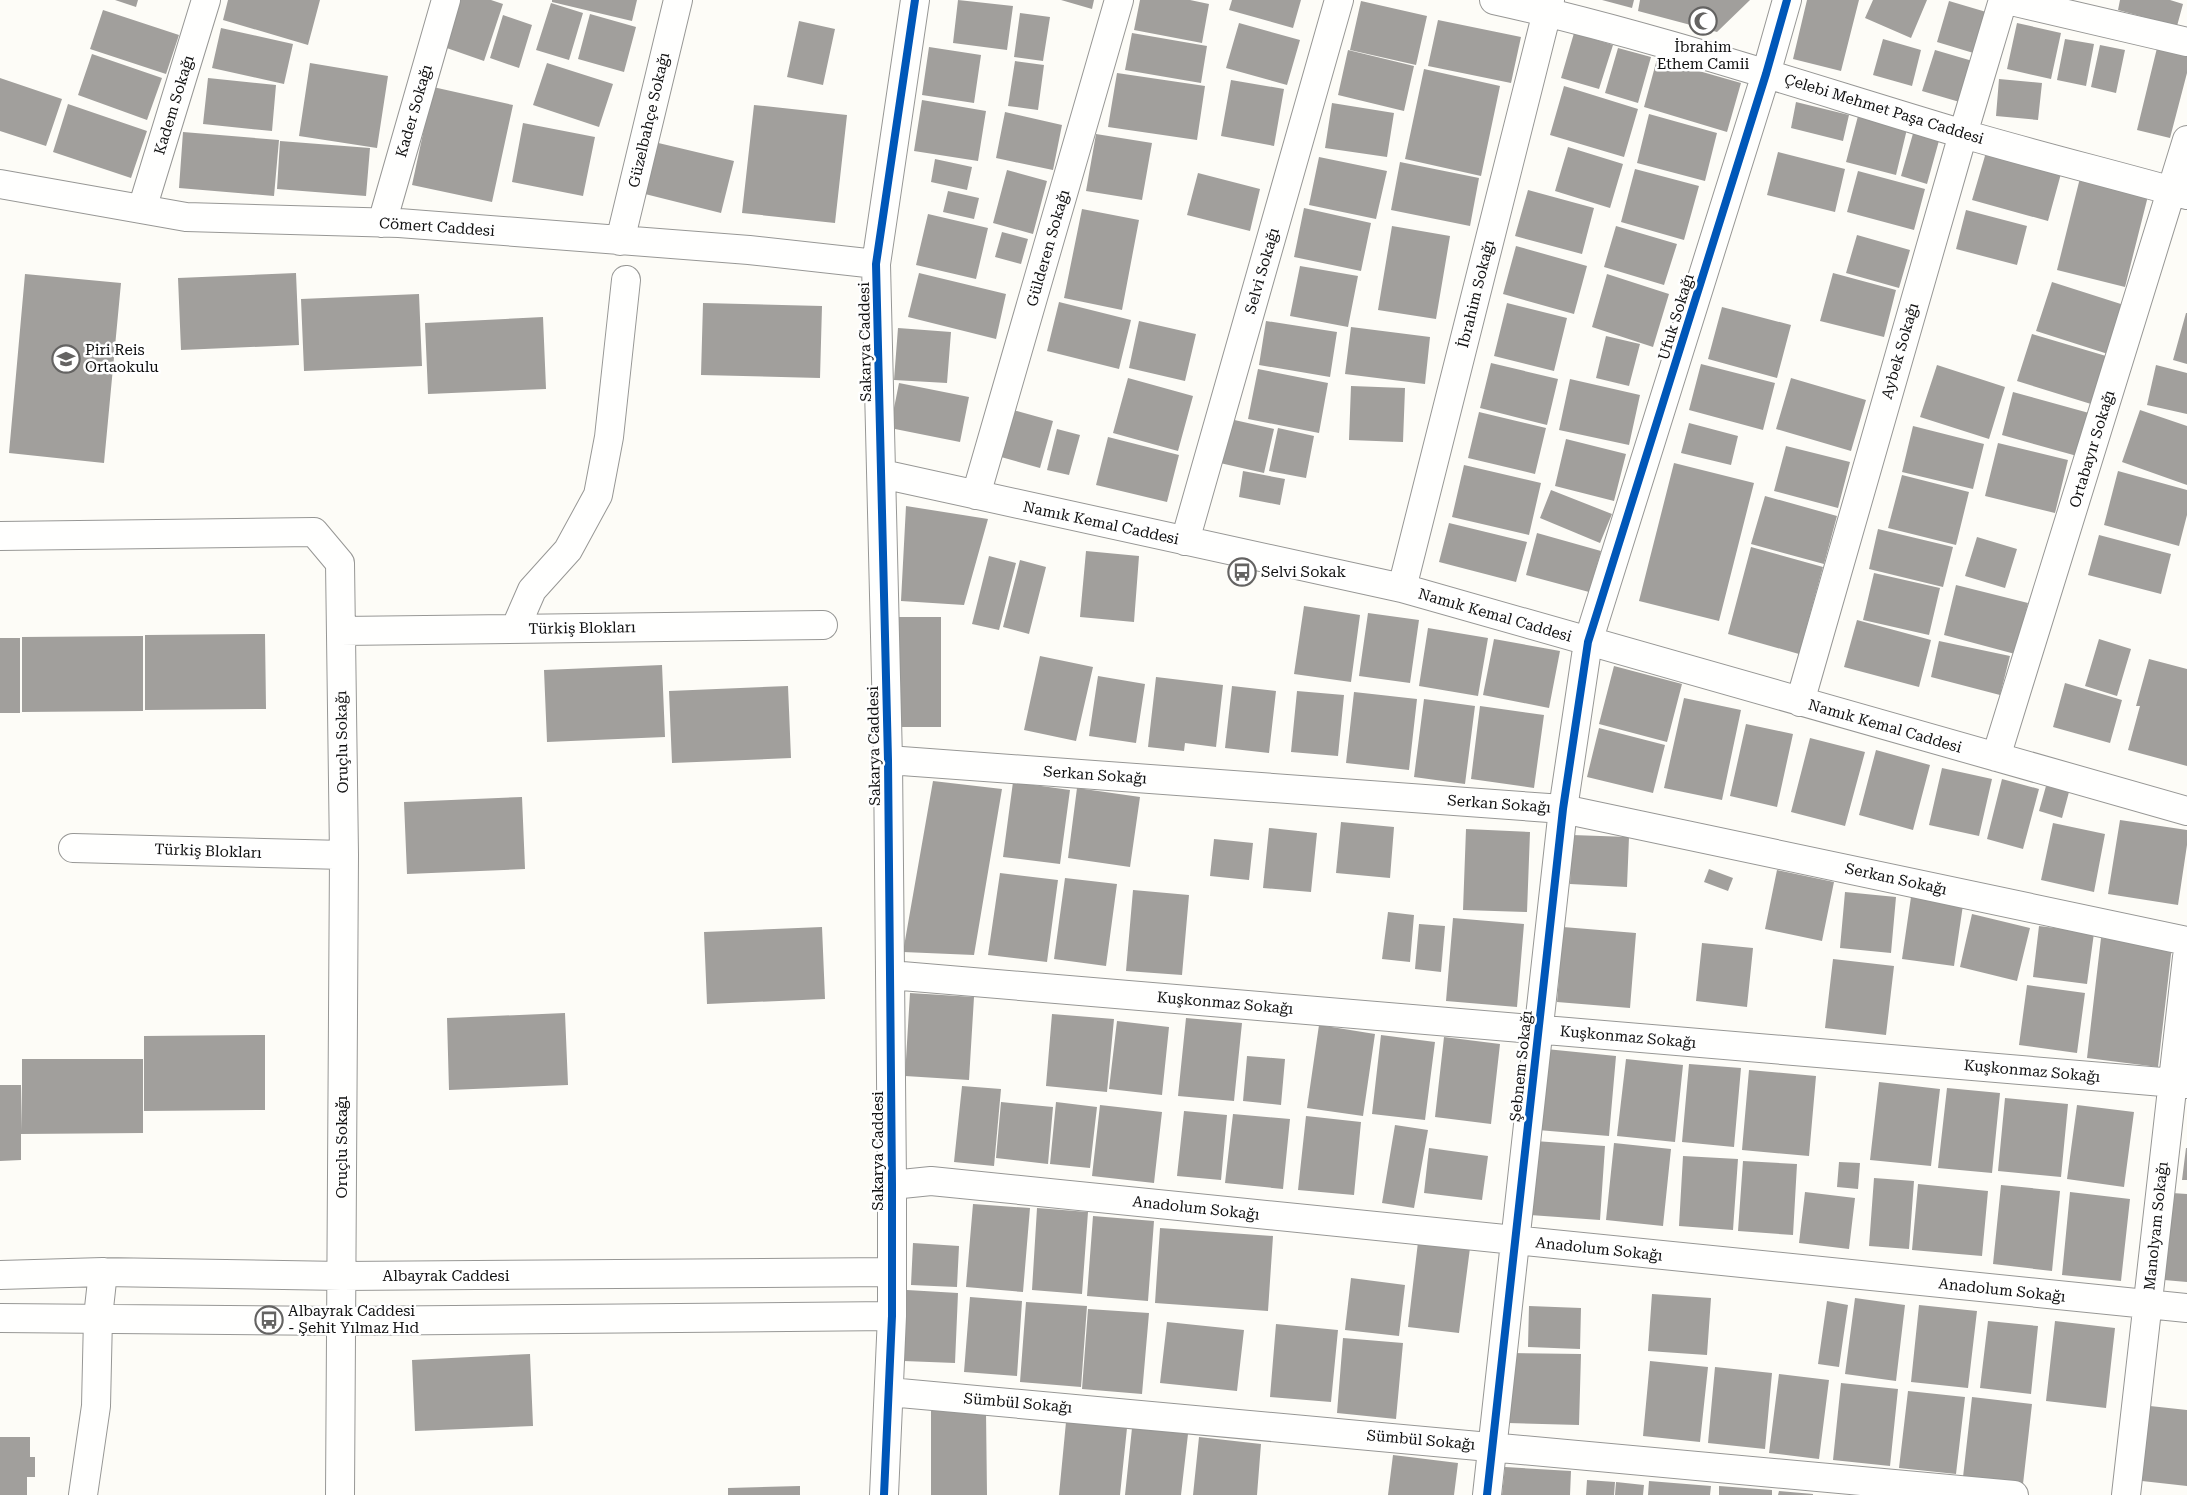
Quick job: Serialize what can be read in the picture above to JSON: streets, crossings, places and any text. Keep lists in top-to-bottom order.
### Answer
{
  "streets": {
    "street": [
      "Kadem Sokağı",
      "Çelebi Mehmet Paşa Caddesi",
      "Kader Sokağı",
      "Güzelbahçe Sokağı",
      "Cömert Caddesi",
      "Gülderen Sokağı",
      "Selvi Sokağı",
      "İbrahim Sokağı",
      "Ufuk Sokağı",
      "Sakarya Caddesi",
      "Aybek Sokağı",
      "Ortabayır Sokağı",
      "Namık Kemal Caddesi",
      "Türkiş Blokları",
      "Oruçlu Sokağı",
      "Serkan Sokağı",
      "Kuşkonmaz Sokağı",
      "Şebnem Sokağı",
      "Anadolum Sokağı",
      "Manolyam Sokağı",
      "Albayrak Caddesi",
      "Sümbül Sokağı"
    ]
  },
  "crossings": [
    ["Kadem Sokağı", "Cömert Caddesi"],
    ["Çelebi Mehmet Paşa Caddesi", "İbrahim Sokağı"],
    ["Çelebi Mehmet Paşa Caddesi", "Ufuk Sokağı"],
    ["Çelebi Mehmet Paşa Caddesi", "Aybek Sokağı"],
    ["Çelebi Mehmet Paşa Caddesi", "Ortabayır Sokağı"],
    ["Kader Sokağı", "Cömert Caddesi"],
    ["Güzelbahçe Sokağı", "Cömert Caddesi"],
    ["Cömert Caddesi", "Sakarya Caddesi"],
    ["Gülderen Sokağı", "Namık Kemal Caddesi"],
    ["Selvi Sokağı", "Namık Kemal Caddesi"],
    ["İbrahim Sokağı", "Namık Kemal Caddesi"],
    ["Ufuk Sokağı", "Namık Kemal Caddesi"],
    ["Ufuk Sokağı", "Şebnem Sokağı"],
    ["Sakarya Caddesi", "Namık Kemal Caddesi"],
    ["Sakarya Caddesi", "Serkan Sokağı"],
    ["Sakarya Caddesi", "Kuşkonmaz Sokağı"],
    ["Sakarya Caddesi", "Anadolum Sokağı"],
    ["Sakarya Caddesi", "Albayrak Caddesi"],
    ["Sakarya Caddesi", "Sümbül Sokağı"],
    ["Aybek Sokağı", "Namık Kemal Caddesi"],
    ["Ortabayır Sokağı", "Namık Kemal Caddesi"],
    ["Namık Kemal Caddesi", "Şebnem Sokağı"],
    ["Türkiş Blokları", "Oruçlu Sokağı"],
    ["Oruçlu Sokağı", "Albayrak Caddesi"],
    ["Serkan Sokağı", "Şebnem Sokağı"],
    ["Kuşkonmaz Sokağı", "Şebnem Sokağı"],
    ["Kuşkonmaz Sokağı", "Manolyam Sokağı"],
    ["Şebnem Sokağı", "Anadolum Sokağı"],
    ["Şebnem Sokağı", "Sümbül Sokağı"],
    ["Anadolum Sokağı", "Manolyam Sokağı"]
  ],
  "places": {
    "mosque": ["İbrahim Ethem Camii"],
    "school or university": ["Piri Reis Ortaokulu"],
    "bus stop": ["Selvi Sokak", "Albayrak Caddesi - Şehit Yılmaz Hıd"]
  }
}
